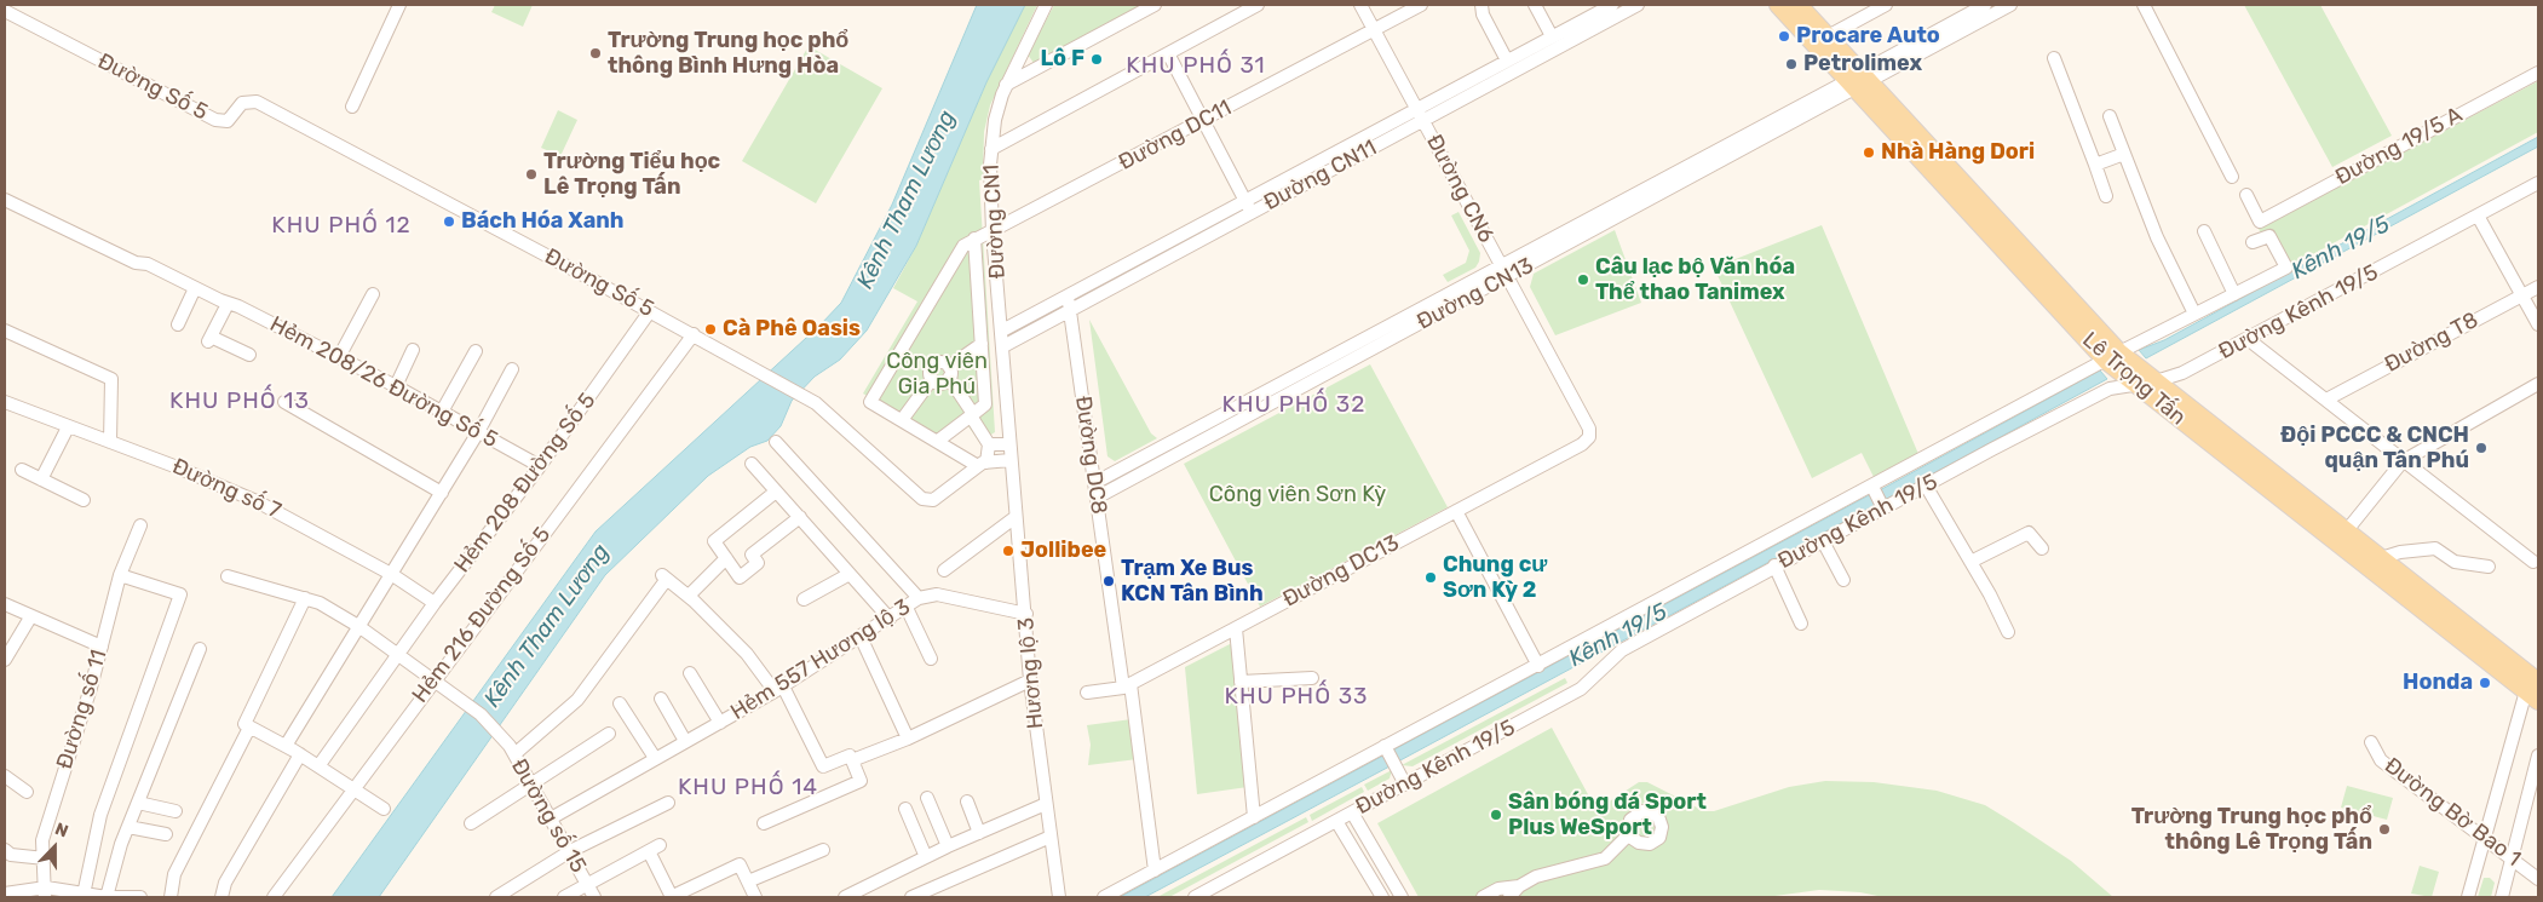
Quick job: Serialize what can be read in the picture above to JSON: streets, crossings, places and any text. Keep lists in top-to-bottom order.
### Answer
{
  "streets": {
    "main road": ["Lê Trọng Tấn"],
    "street": [
      "Đường Số 5",
      "Đường DC11",
      "Đường 19/5 A",
      "Đường CN11",
      "Đường CN6",
      "Đường CN1",
      "Đường CN13",
      "Đường Kênh 19/5",
      "Đường T8",
      "Hẻm 208/26 Đường Số 5",
      "Đường DC8",
      "Hẻm 208 Đường Số 5",
      "Đường số 7",
      "Đường DC13",
      "Hẻm 216 Đường Số 5",
      "Hẻm 557 Hương lộ 3",
      "Hương lộ 3",
      "Đường số 11",
      "Đường Bờ Bao 1",
      "Đường số 15"
    ]
  },
  "crossings": [
    ["Đường Số 5", "Hẻm 208 Đường Số 5"],
    ["Đường Số 5", "Hẻm 216 Đường Số 5"],
    ["Đường DC11", "Đường CN6"],
    ["Đường DC11", "Đường CN1"],
    ["Đường CN11", "Đường CN6"],
    ["Đường CN11", "Đường CN1"],
    ["Đường CN11", "Đường DC8"],
    ["Đường CN6", "Đường CN13"],
    ["Đường CN6", "Đường DC13"],
    ["Đường CN1", "Hương lộ 3"],
    ["Đường CN13", "Lê Trọng Tấn"],
    ["Đường CN13", "Đường DC8"],
    ["Đường Kênh 19/5", "Lê Trọng Tấn"],
    ["Đường Kênh 19/5", "Đường DC8"],
    ["Hẻm 208/26 Đường Số 5", "Hẻm 208 Đường Số 5"],
    ["Đường DC8", "Đường DC13"],
    ["Hẻm 208 Đường Số 5", "Đường số 7"],
    ["Hẻm 208 Đường Số 5", "Đường số 15"],
    ["Hẻm 216 Đường Số 5", "Đường số 15"],
    ["Hẻm 557 Hương lộ 3", "Hương lộ 3"],
    ["Hẻm 557 Hương lộ 3", "Đường số 15"]
  ],
  "districts": [
    "KHU PHỐ 31",
    "KHU PHỐ 12",
    "KHU PHỐ 13",
    "KHU PHỐ 32",
    "KHU PHỐ 33",
    "KHU PHỐ 14"
  ],
  "water": ["Kênh Tham Lương", "Kênh 19/5"],
  "parks": ["Công viên Gia Phú", "Công viên Sơn Kỳ"],
  "places": [
    "Procare Auto",
    "Trường Trung học phổ thông Bình Hưng Hòa",
    "Lô F",
    "Petrolimex",
    "Nhà Hàng Dori",
    "Trường Tiểu học Lê Trọng Tấn",
    "Bách Hóa Xanh",
    "Câu lạc bộ Văn hóa Thể thao Tanimex",
    "Cà Phê Oasis",
    "Đội PCCC & CNCH quận Tân Phú",
    "Jollibee",
    "Chung cư Sơn Kỳ 2",
    "Trạm Xe Bus KCN Tân Bình",
    "Honda",
    "Sân bóng đá Sport Plus WeSport",
    "Trường Trung học phổ thông Lê Trọng Tấn"
  ],
  "north": "top"
}
